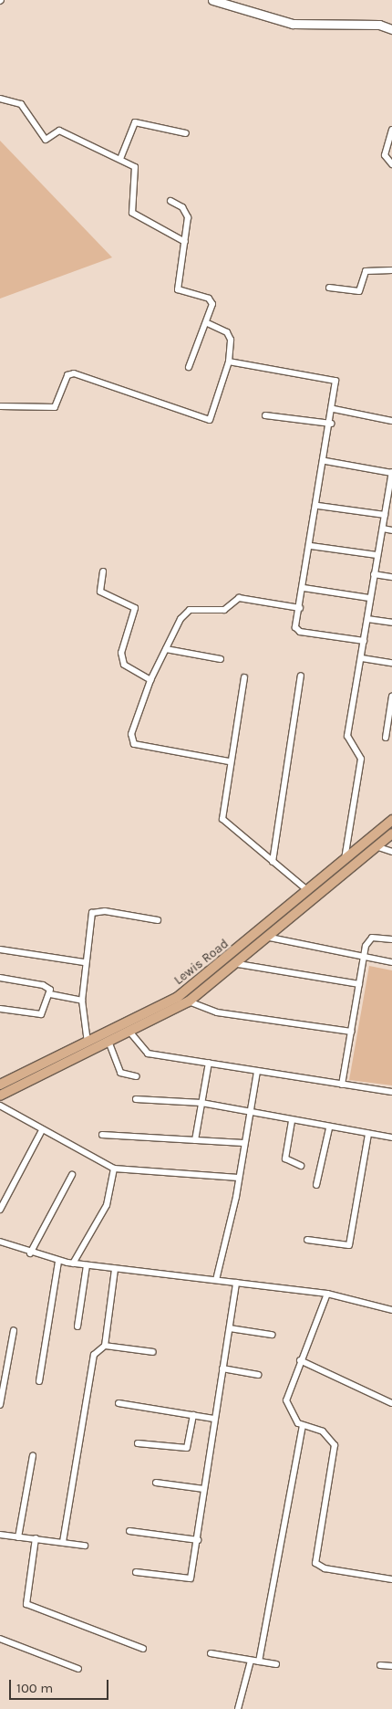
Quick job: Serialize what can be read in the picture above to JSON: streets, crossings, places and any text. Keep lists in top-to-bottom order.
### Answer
{
  "streets": {
    "main road": ["Lewis Road"]
  },
  "scale_bar": "100 m"
}
